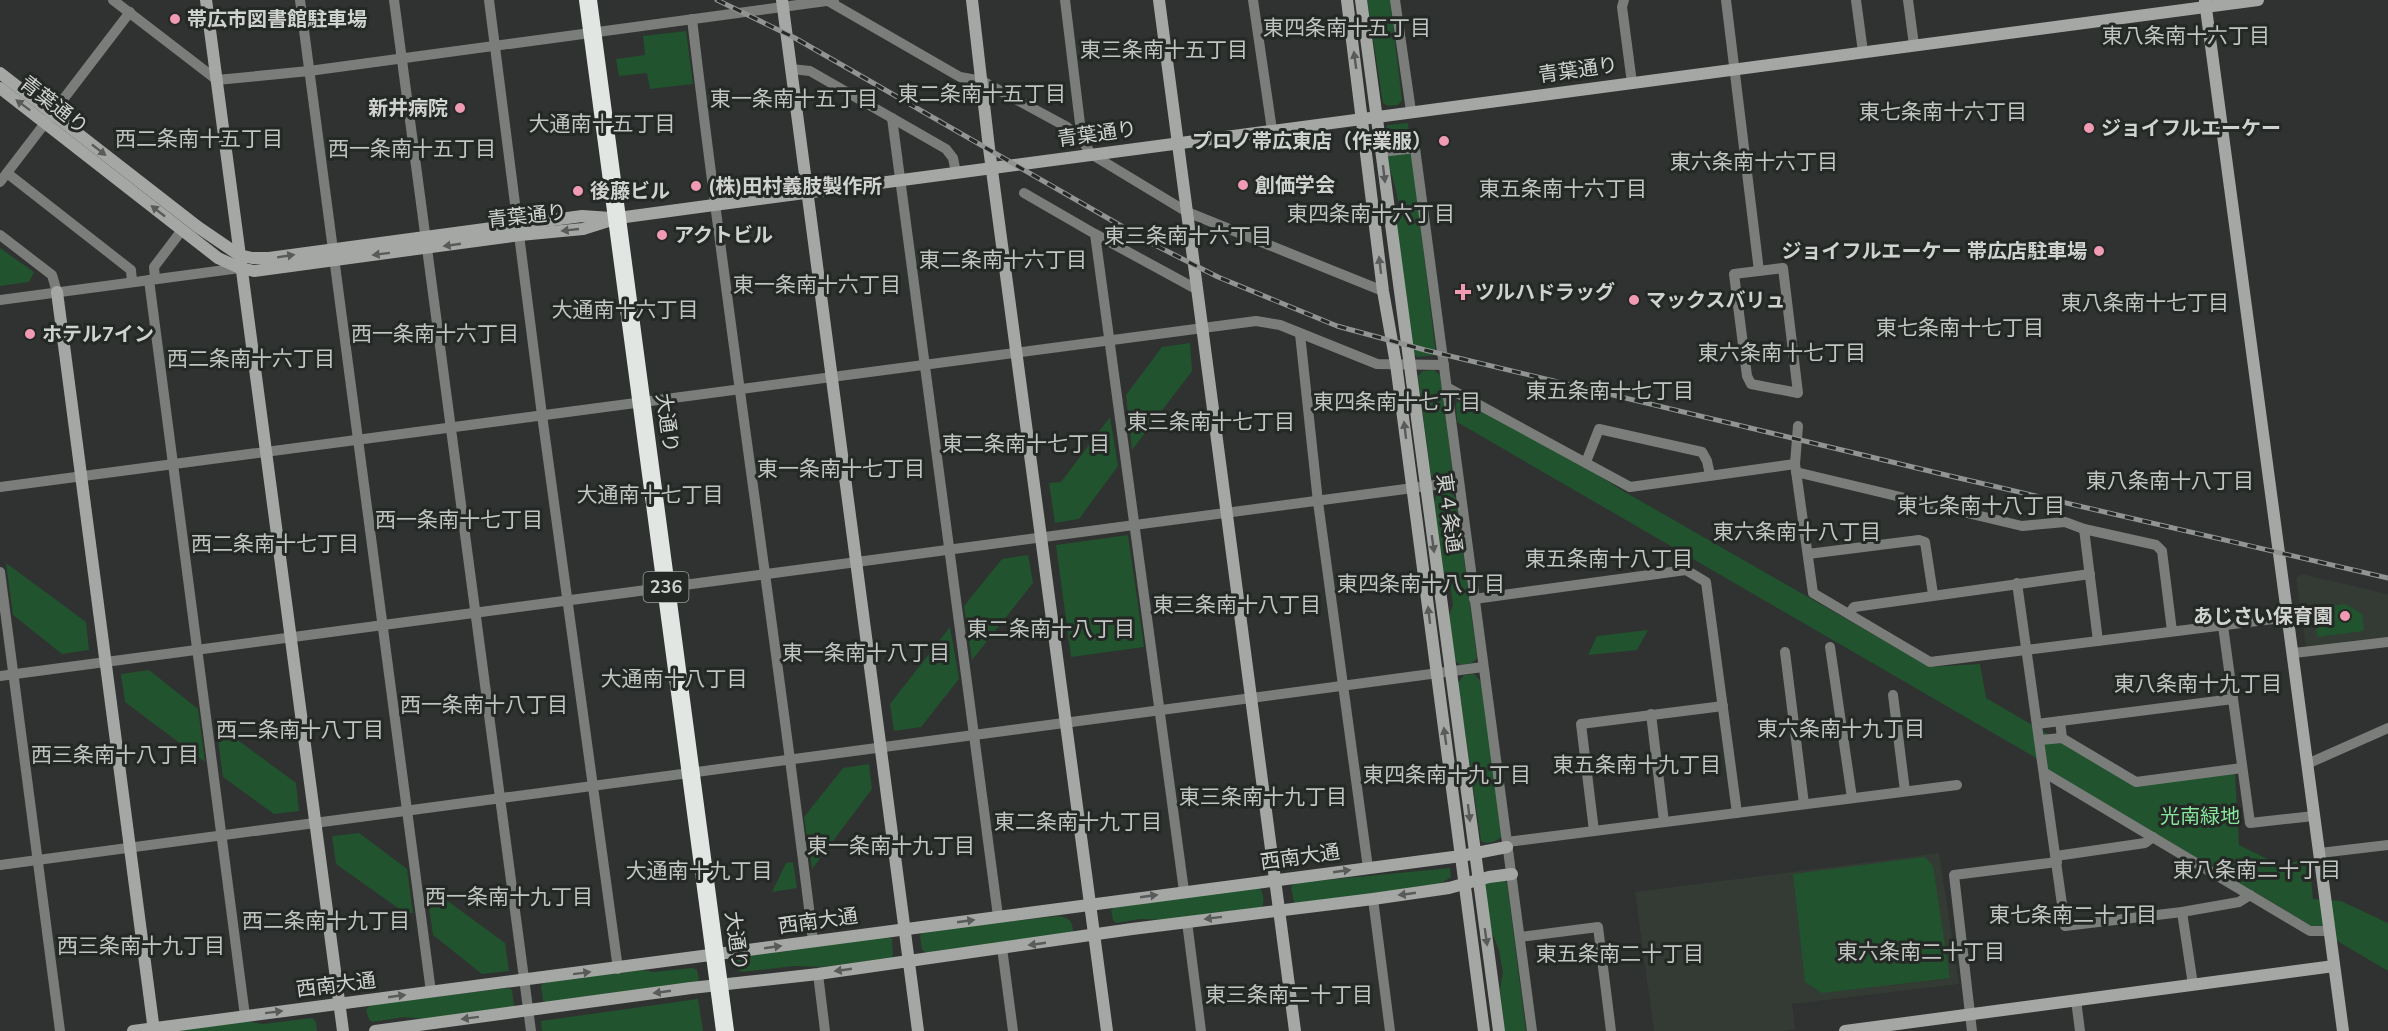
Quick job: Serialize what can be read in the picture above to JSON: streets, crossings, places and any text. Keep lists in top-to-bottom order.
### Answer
{
  "streets": {
    "highway": ["大通り", "236"],
    "street": ["青葉通り", "東４条通", "西南大通"]
  },
  "crossings": [
    ["青葉通り", "大通り"],
    ["青葉通り", "東４条通"],
    ["大通り", "西南大通"],
    ["東４条通", "西南大通"]
  ],
  "districts": [
    "東四条南十五丁目",
    "東八条南十六丁目",
    "東三条南十五丁目",
    "東二条南十五丁目",
    "東一条南十五丁目",
    "東七条南十六丁目",
    "大通南十五丁目",
    "西二条南十五丁目",
    "西一条南十五丁目",
    "東六条南十六丁目",
    "東五条南十六丁目",
    "東四条南十六丁目",
    "東三条南十六丁目",
    "東二条南十六丁目",
    "東一条南十六丁目",
    "東八条南十七丁目",
    "大通南十六丁目",
    "東七条南十七丁目",
    "西一条南十六丁目",
    "東六条南十七丁目",
    "西二条南十六丁目",
    "東五条南十七丁目",
    "東四条南十七丁目",
    "東三条南十七丁目",
    "東二条南十七丁目",
    "東一条南十七丁目",
    "東八条南十八丁目",
    "大通南十七丁目",
    "東七条南十八丁目",
    "西一条南十七丁目",
    "東六条南十八丁目",
    "西二条南十七丁目",
    "東五条南十八丁目",
    "東四条南十八丁目",
    "東三条南十八丁目",
    "東二条南十八丁目",
    "東一条南十八丁目",
    "大通南十八丁目",
    "東八条南十九丁目",
    "西一条南十八丁目",
    "東六条南十九丁目",
    "西二条南十八丁目",
    "西三条南十八丁目",
    "東五条南十九丁目",
    "東四条南十九丁目",
    "東三条南十九丁目",
    "東二条南十九丁目",
    "東一条南十九丁目",
    "東八条南二十丁目",
    "大通南十九丁目",
    "西一条南十九丁目",
    "東七条南二十丁目",
    "西二条南十九丁目",
    "西三条南十九丁目",
    "東六条南二十丁目",
    "東五条南二十丁目",
    "東三条南二十丁目"
  ],
  "parks": ["光南緑地"],
  "places": {
    "other": [
      "帯広市図書館駐車場",
      "新井病院",
      "ジョイフルエーケー",
      "プロノ帯広東店（作業服）",
      "創価学会",
      "(株)田村義肢製作所",
      "後藤ビル",
      "アクトビル",
      "ジョイフルエーケー 帯広店駐車場",
      "マックスバリュ",
      "ホテル7イン",
      "あじさい保育園"
    ],
    "health": ["ツルハドラッグ"]
  }
}
